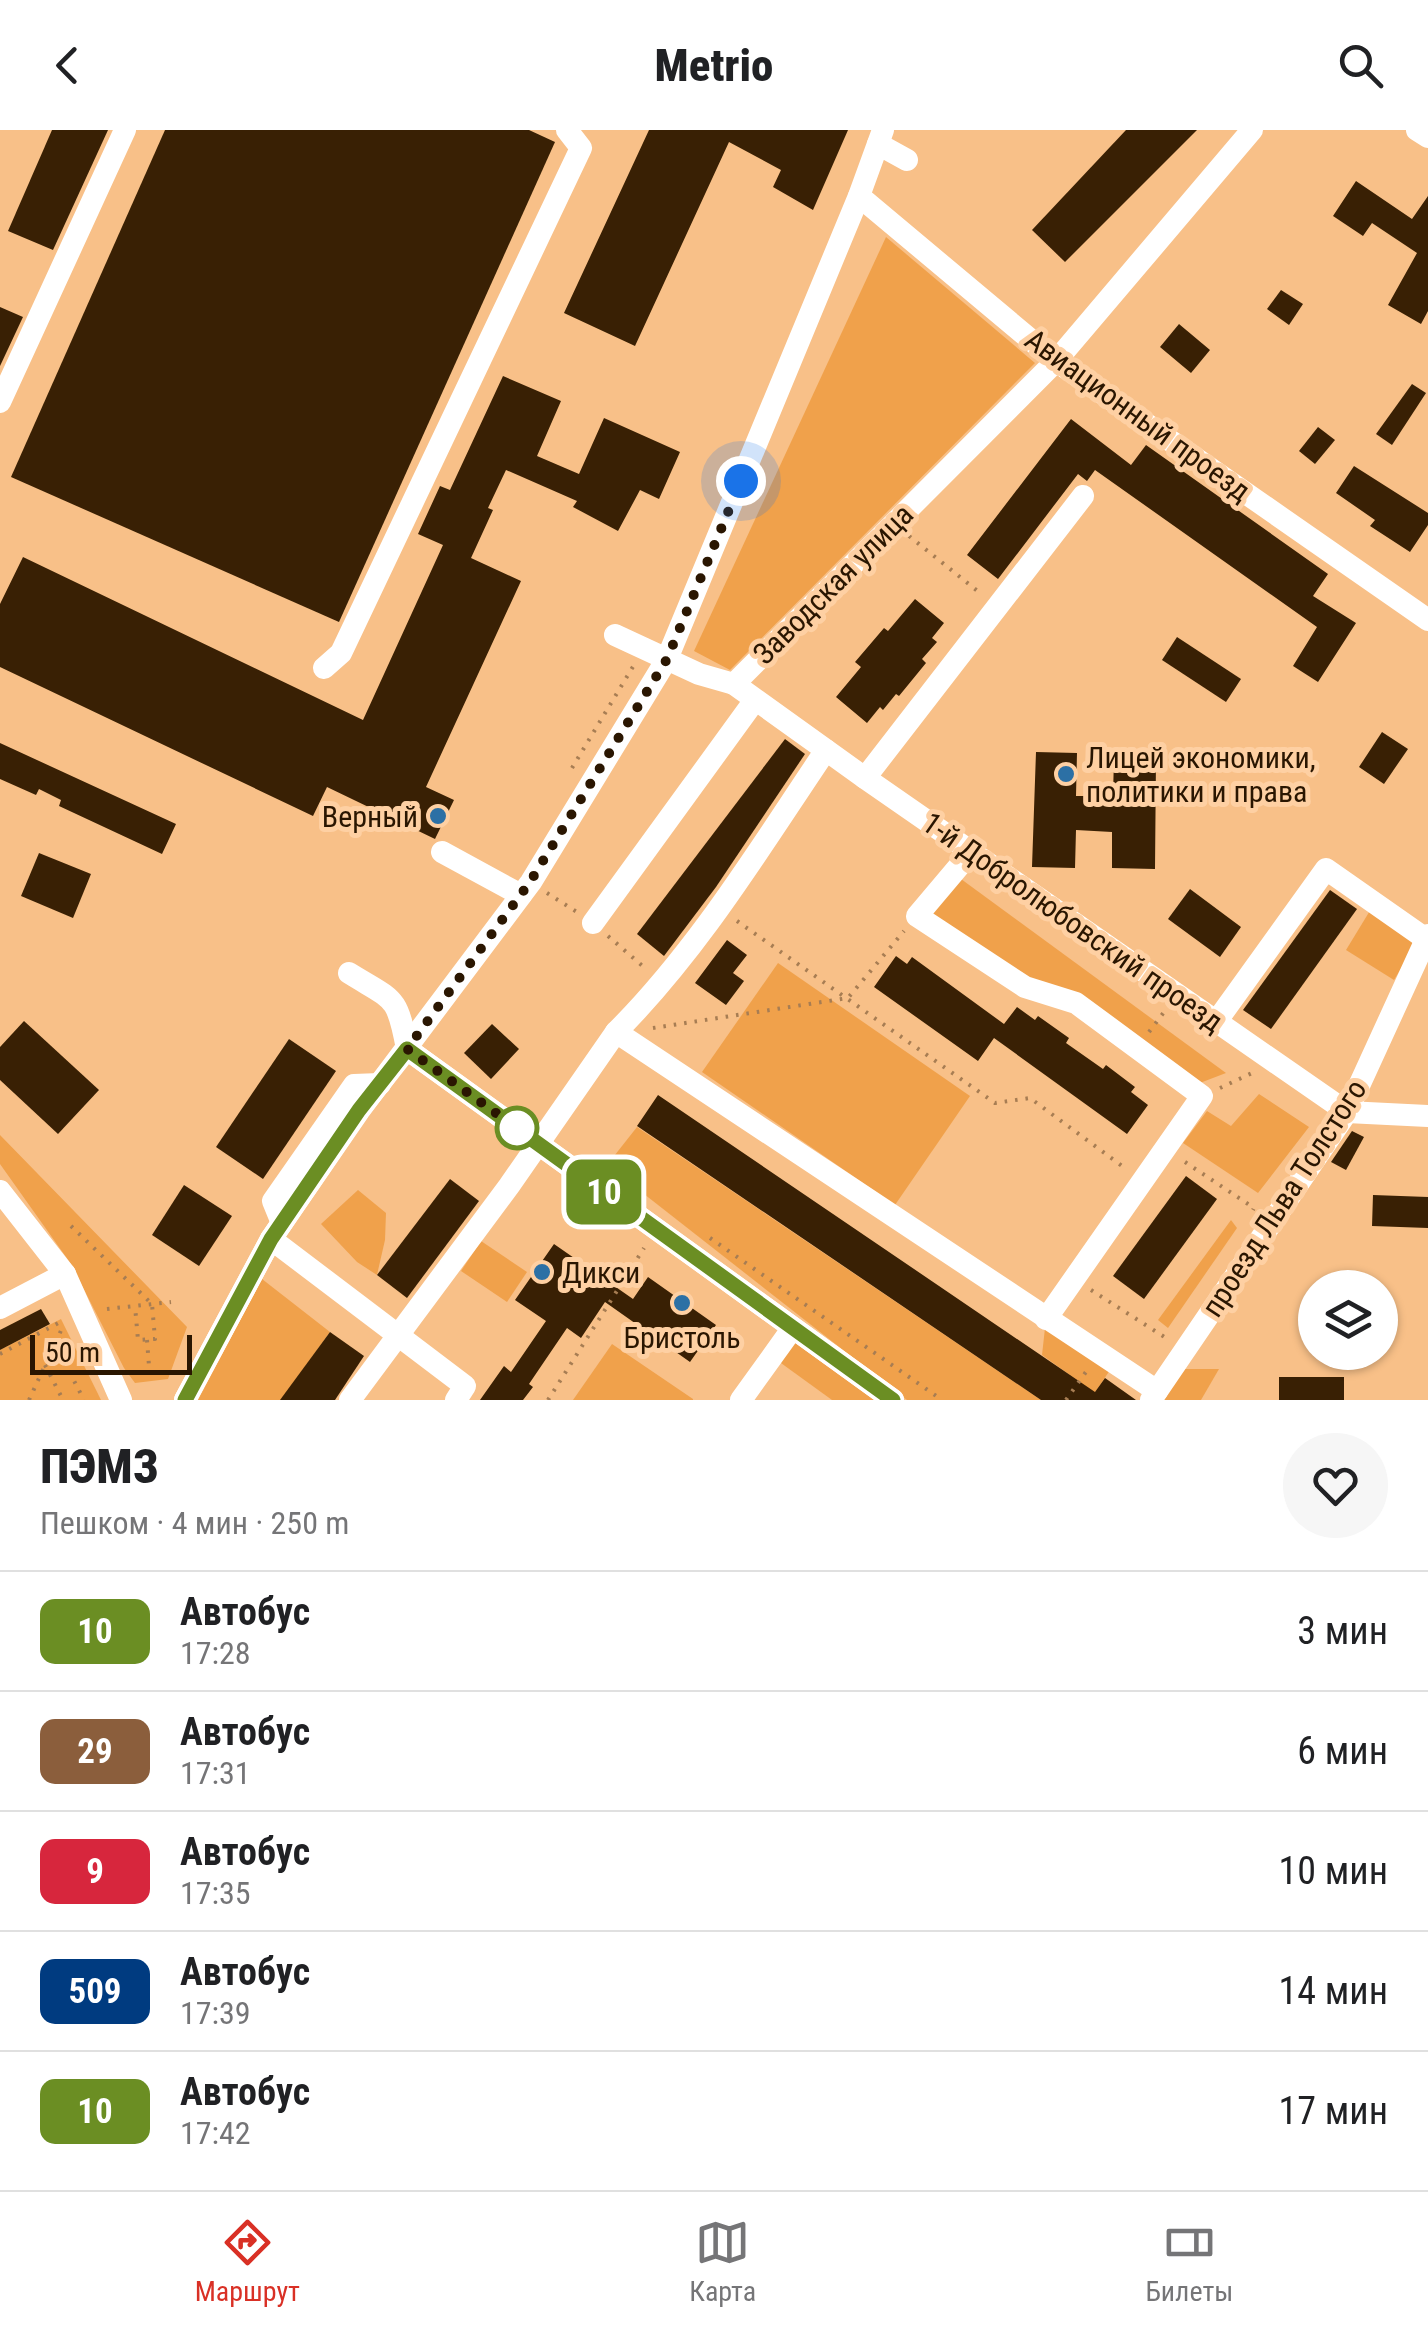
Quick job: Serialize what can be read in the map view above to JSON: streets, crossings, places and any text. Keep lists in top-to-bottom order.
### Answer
{
  "streets": {
    "street": [
      "Авиационный проезд",
      "Заводская улица",
      "1-й Добролюбовский проезд",
      "проезд Льва Толстого"
    ]
  },
  "crossings": [
    ["Авиационный проезд", "Заводская улица"],
    ["Заводская улица", "1-й Добролюбовский проезд"],
    ["1-й Добролюбовский проезд", "проезд Льва Толстого"]
  ],
  "places": [
    "Лицей экономики, политики и права",
    "Верный",
    "Дикси",
    "Бристоль"
  ],
  "lines": ["bus line 10"],
  "scale_bar": "50 m",
  "page": {
    "header": "Metrio",
    "on_map": "10",
    "scale": "50 m",
    "heading": ["ПЭМЗ", "Пешком · 4 мин · 250 m"],
    "list": [
      {
        "mark": "10",
        "name": "Автобус",
        "note": "17:28",
        "value": "3 мин"
      },
      {
        "mark": "29",
        "name": "Автобус",
        "note": "17:31",
        "value": "6 мин"
      },
      {
        "mark": "9",
        "name": "Автобус",
        "note": "17:35",
        "value": "10 мин"
      },
      {
        "mark": "509",
        "name": "Автобус",
        "note": "17:39",
        "value": "14 мин"
      },
      {
        "mark": "10",
        "name": "Автобус",
        "note": "17:42",
        "value": "17 мин"
      }
    ],
    "tabs": ["Маршрут", "Карта", "Билеты"]
  }
}
